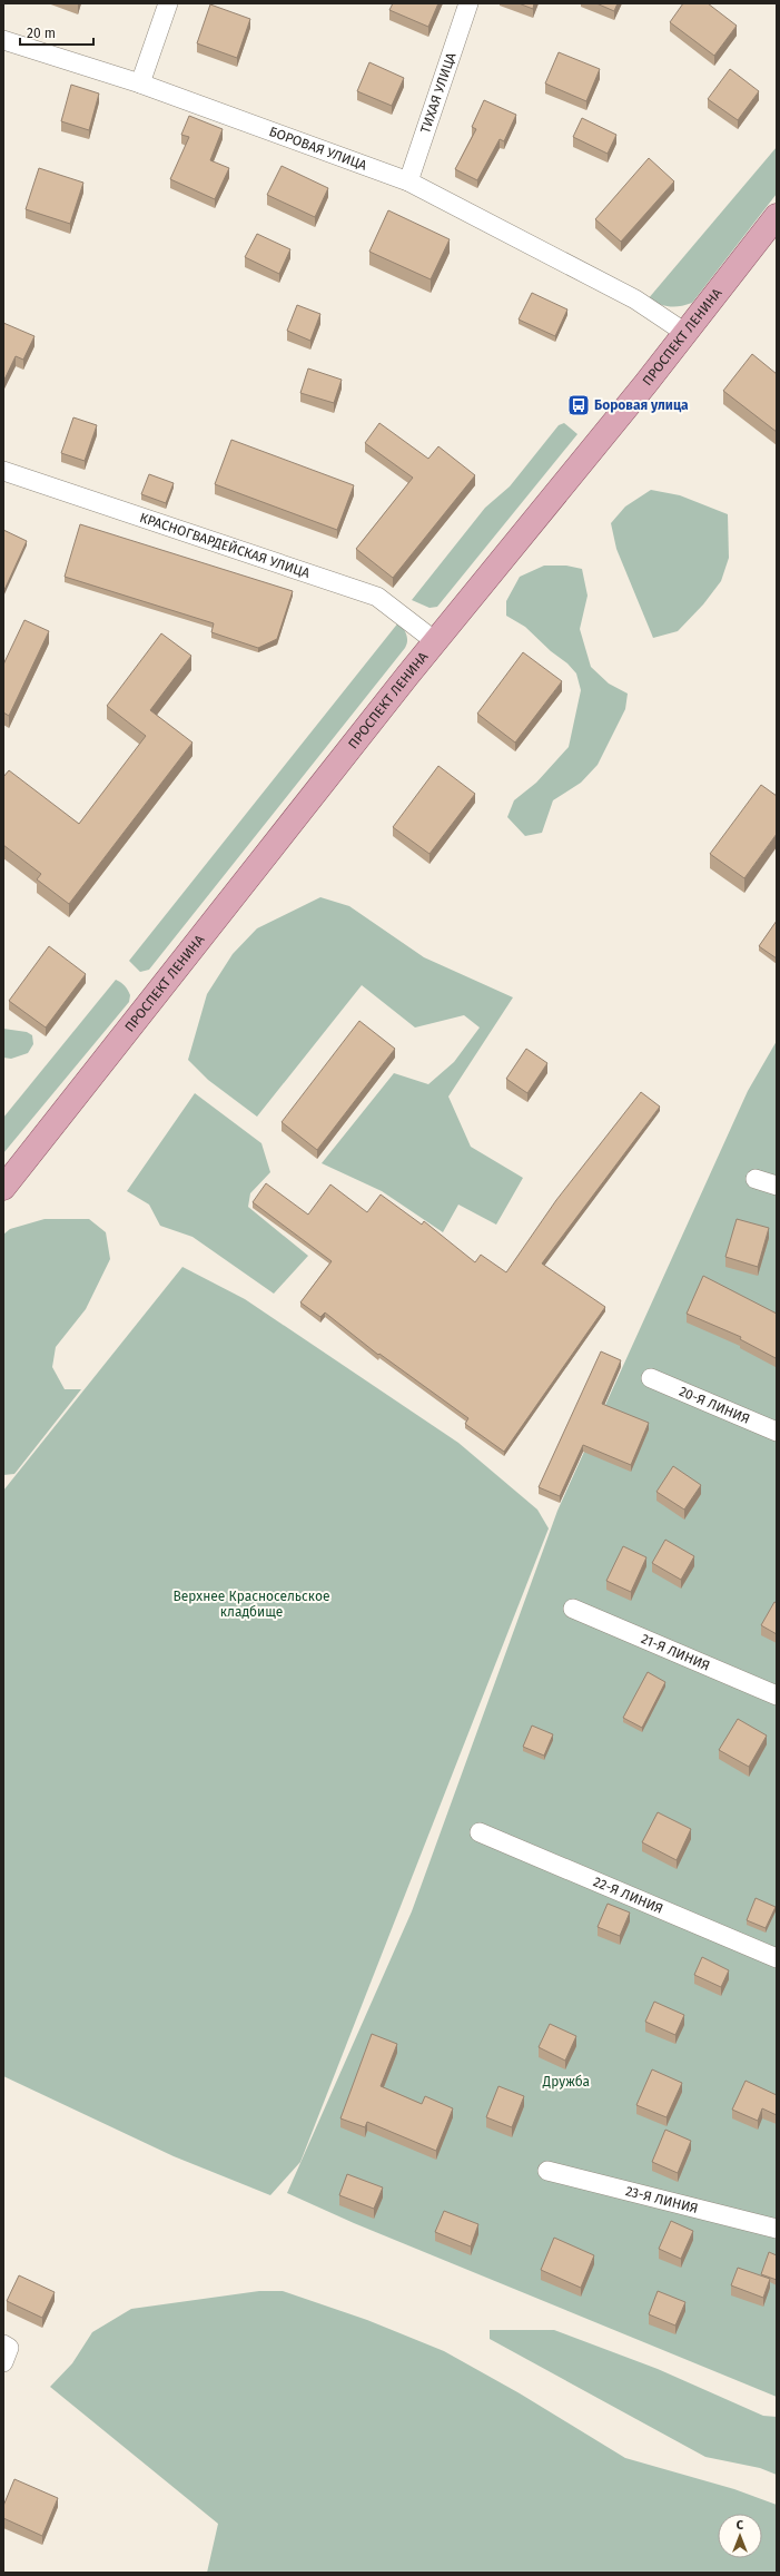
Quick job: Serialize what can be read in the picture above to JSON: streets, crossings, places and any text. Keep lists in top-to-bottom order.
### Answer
{
  "streets": {
    "main road": ["ПРОСПЕКТ ЛЕНИНА"],
    "street": [
      "ТИХАЯ УЛИЦА",
      "БОРОВАЯ УЛИЦА",
      "КРАСНОГВАРДЕЙСКАЯ УЛИЦА",
      "20-Я ЛИНИЯ",
      "21-Я ЛИНИЯ",
      "22-Я ЛИНИЯ",
      "23-Я ЛИНИЯ"
    ]
  },
  "crossings": [
    ["ТИХАЯ УЛИЦА", "БОРОВАЯ УЛИЦА"],
    ["БОРОВАЯ УЛИЦА", "ПРОСПЕКТ ЛЕНИНА"],
    ["ПРОСПЕКТ ЛЕНИНА", "КРАСНОГВАРДЕЙСКАЯ УЛИЦА"]
  ],
  "parks": ["Верхнее Красносельское кладбище", "Дружба"],
  "places": {
    "bus stop": ["Боровая улица"]
  },
  "scale_bar": "20 m",
  "north": "top"
}
